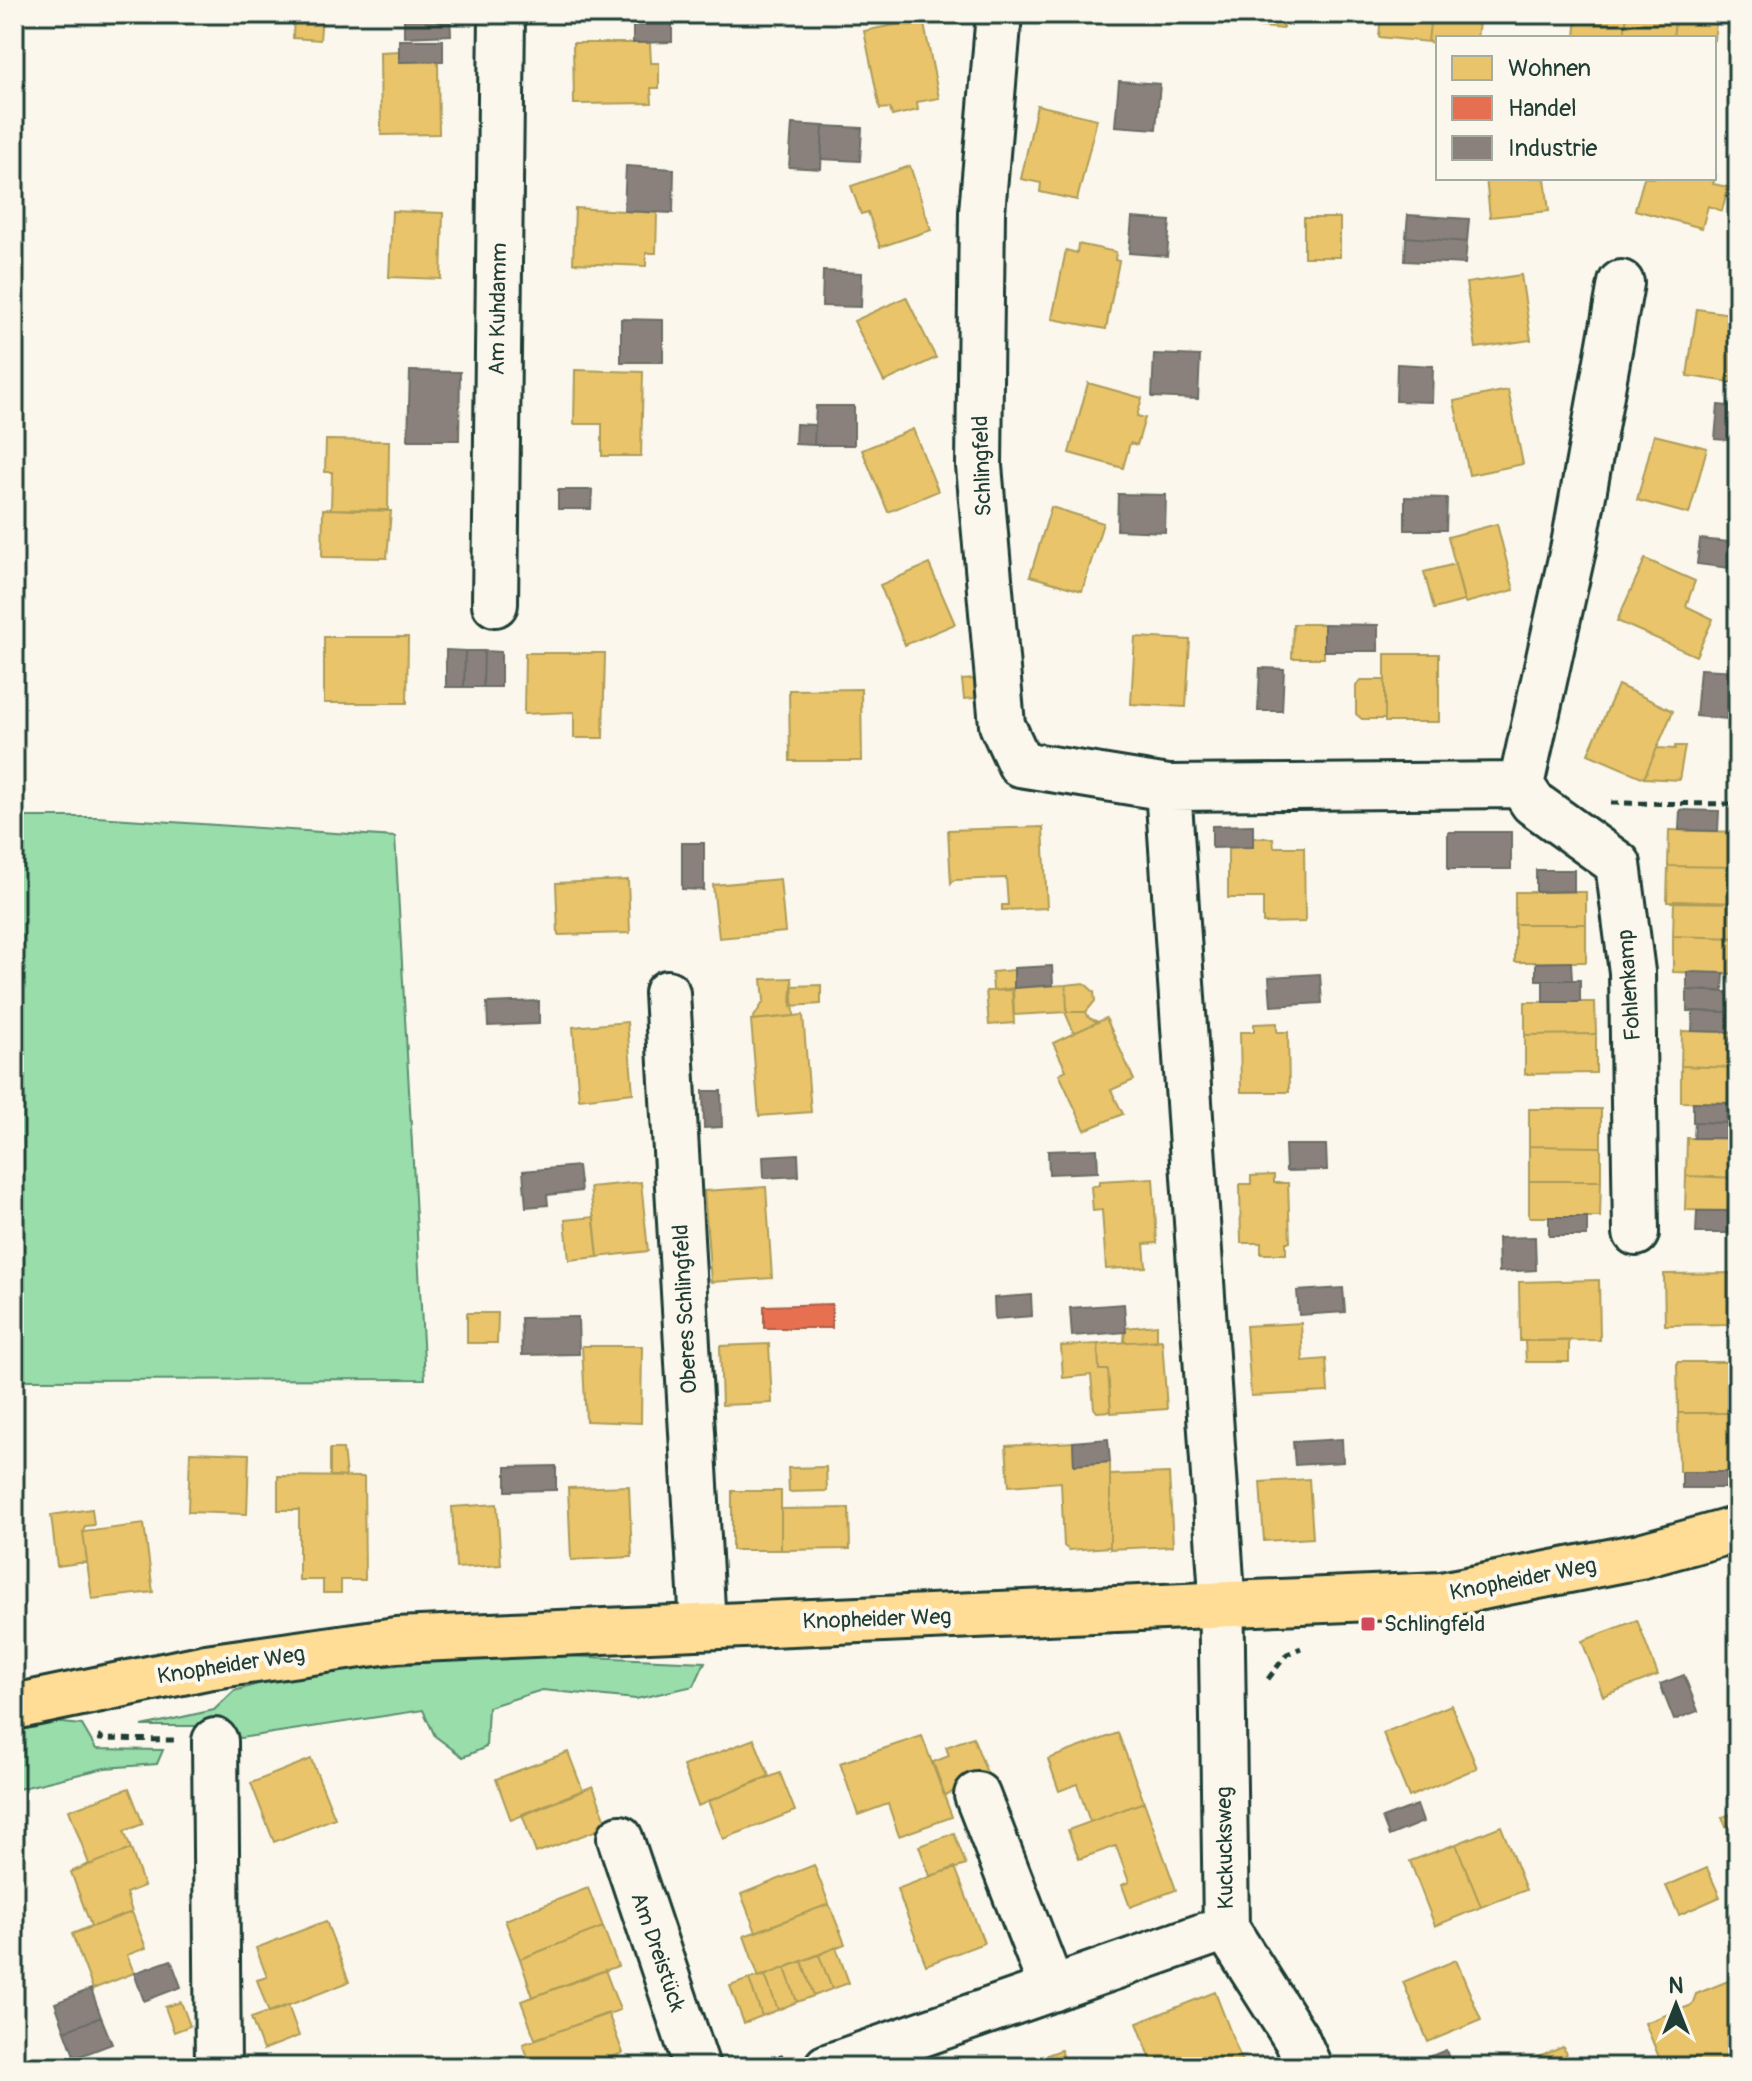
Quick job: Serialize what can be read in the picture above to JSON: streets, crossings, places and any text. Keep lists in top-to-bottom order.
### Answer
{
  "streets": {
    "main road": ["Knopheider Weg"],
    "street": [
      "Am Kuhdamm",
      "Schlingfeld",
      "Fohlenkamp",
      "Oberes Schlingfeld",
      "Kuckucksweg",
      "Am Dreistück"
    ]
  },
  "crossings": [
    ["Schlingfeld", "Fohlenkamp"],
    ["Oberes Schlingfeld", "Knopheider Weg"],
    ["Knopheider Weg", "Kuckucksweg"]
  ],
  "places": {
    "transit": ["Schlingfeld"]
  },
  "legend": ["Wohnen", "Handel", "Industrie"],
  "north": "top"
}
